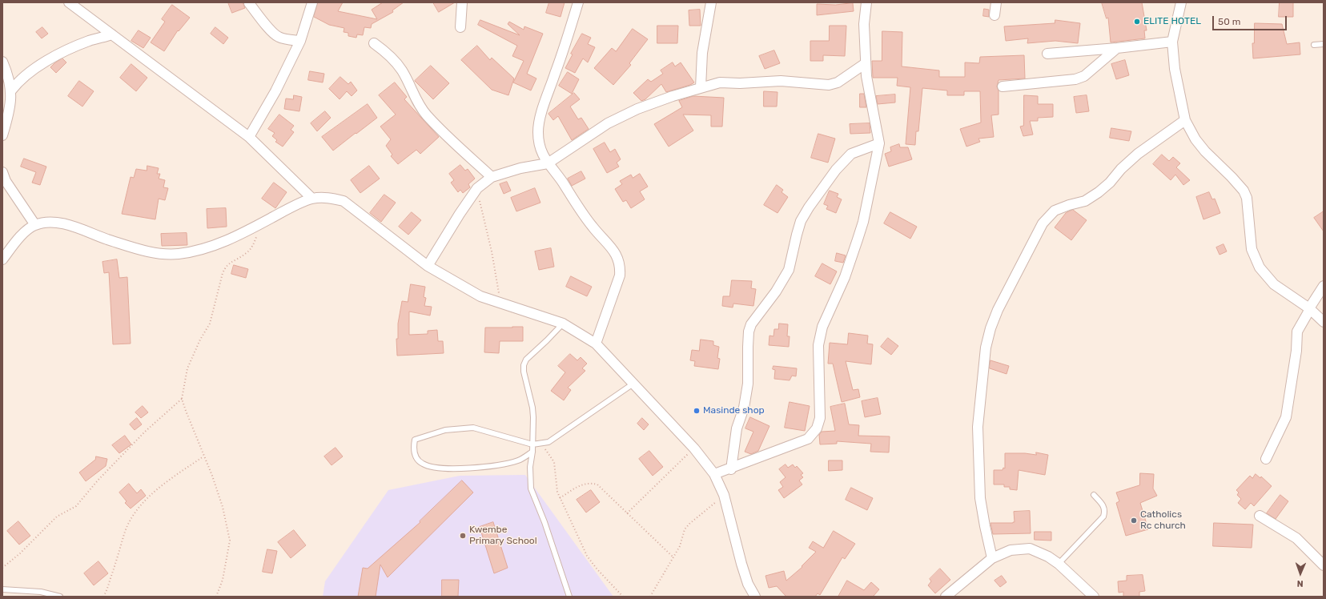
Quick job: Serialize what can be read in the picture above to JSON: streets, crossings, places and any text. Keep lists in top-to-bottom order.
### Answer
{
  "places": [
    "ELITE HOTEL",
    "Masinde shop",
    "Catholics Rc church",
    "Kwembe Primary School"
  ],
  "scale_bar": "50 m",
  "north": "bottom"
}
